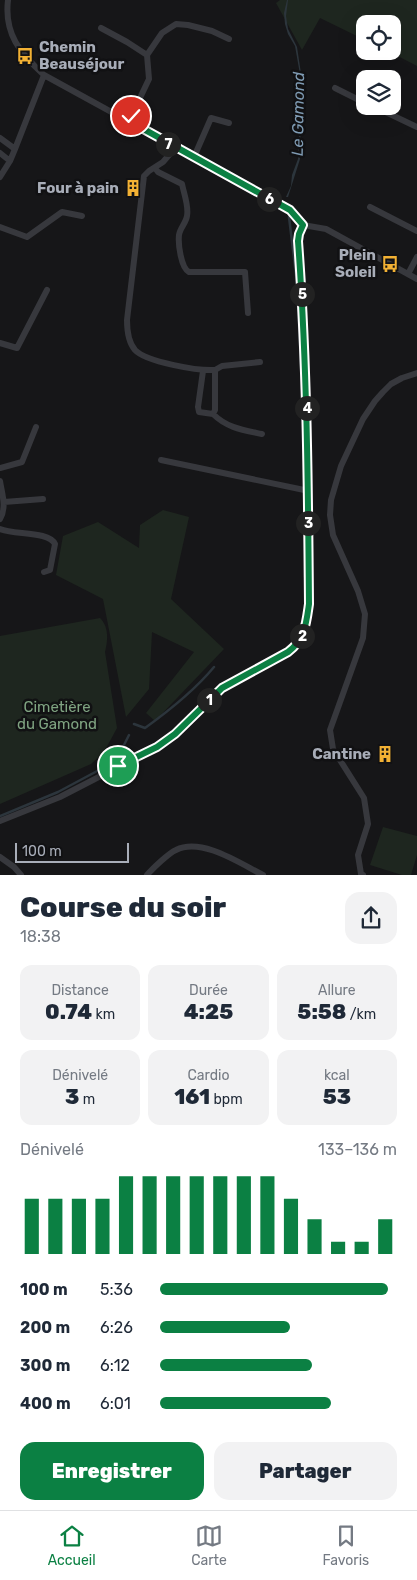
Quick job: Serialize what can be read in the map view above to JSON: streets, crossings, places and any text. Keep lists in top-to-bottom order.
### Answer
{
  "water": ["Le Gamond"],
  "parks": ["Cimetière du Gamond"],
  "places": {
    "bus stop": ["Chemin Beauséjour", "Plein Soleil"],
    "building": ["Four à pain", "Cantine"]
  },
  "scale_bar": "100 m",
  "page": {
    "pins": [
      "7",
      "6",
      "5",
      "4",
      "3",
      "2",
      "1"
    ],
    "scale": "100 m",
    "heading": ["Course du soir", "18:38"],
    "stats": [
      ["Distance", "0.74 km"],
      ["Durée", "4:25"],
      ["Allure", "5:58 /km"],
      ["Dénivelé", "3 m"],
      ["Cardio", "161 bpm"],
      ["kcal", "53"]
    ],
    "chart": ["Dénivelé", "133–136 m"],
    "list": [
      {
        "name": "100 m",
        "note": "5:36"
      },
      {
        "name": "200 m",
        "note": "6:26"
      },
      {
        "name": "300 m",
        "note": "6:12"
      },
      {
        "name": "400 m",
        "note": "6:01"
      }
    ],
    "buttons": ["Enregistrer", "Partager"],
    "tabs": ["Accueil", "Carte", "Favoris"]
  }
}
